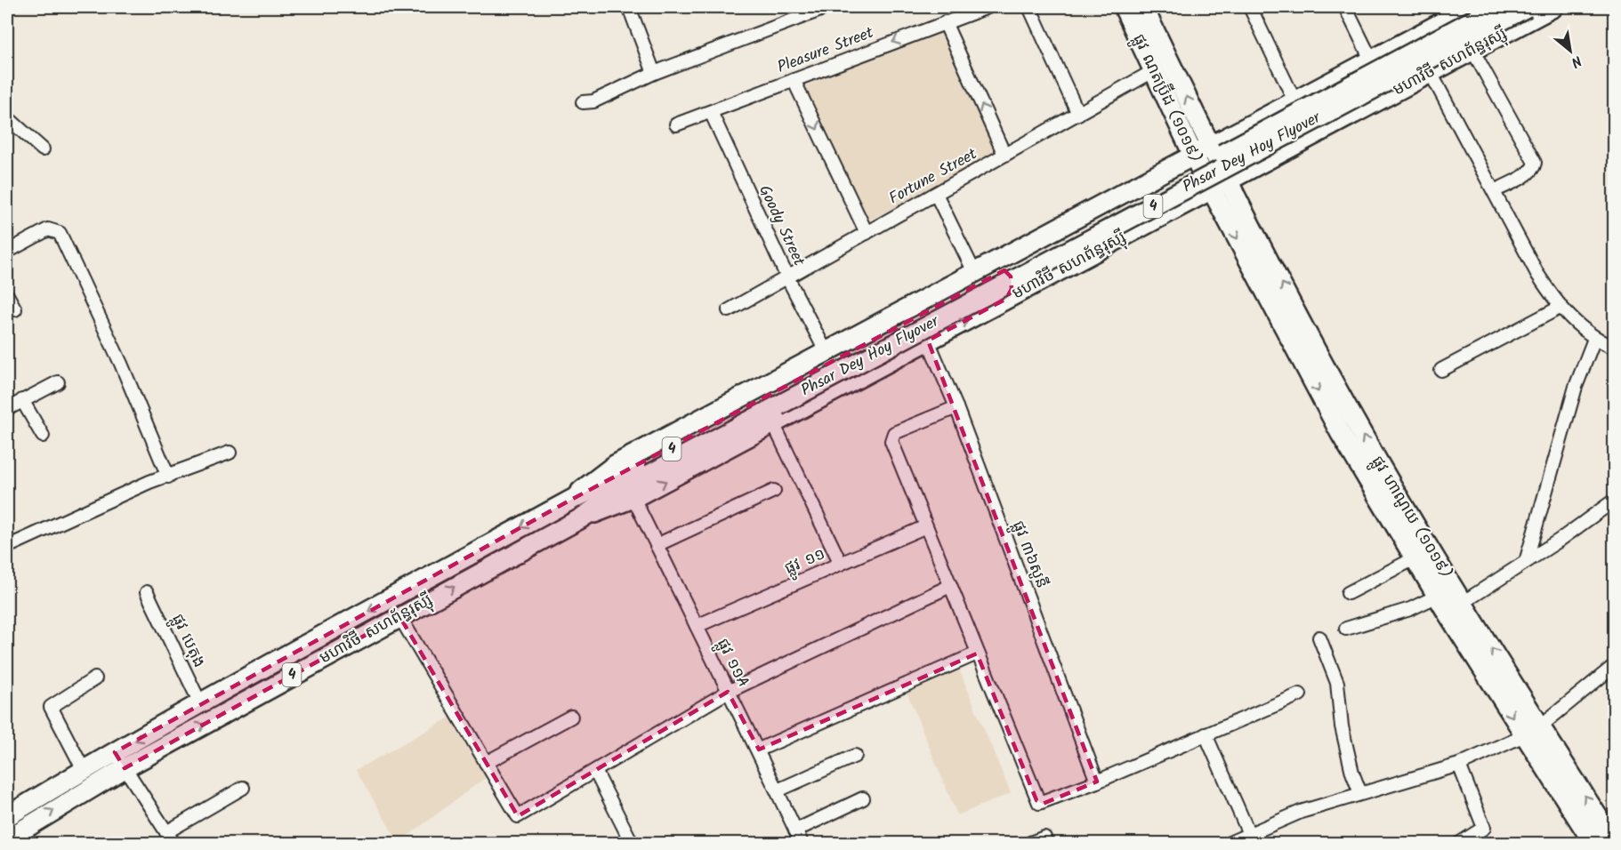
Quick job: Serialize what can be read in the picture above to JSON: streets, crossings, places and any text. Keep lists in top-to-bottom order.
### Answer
{
  "streets": {
    "main road": [
      "មហាវិថី សហព័ន្ធរុស្ស៊ី",
      "ផ្លូវ ណតប្រ៊ីដ (១០១៩)",
      "Phsar Dey Hoy Flyover",
      "4",
      "ផ្លូវ ហាណូយ (១០១៩)"
    ],
    "street": [
      "Pleasure Street",
      "Fortune Street",
      "Goody Street",
      "ផ្លូវ ៣៦សូនី",
      "ផ្លូវ ១១",
      "ផ្លូវ បេតុង",
      "ផ្លូវ ១១A"
    ]
  },
  "crossings": [
    ["Pleasure Street", "Goody Street"],
    ["មហាវិថី សហព័ន្ធរុស្ស៊ី", "ផ្លូវ ណតប្រ៊ីដ (១០១៩)"],
    ["មហាវិថី សហព័ន្ធរុស្ស៊ី", "Phsar Dey Hoy Flyover"],
    ["មហាវិថី សហព័ន្ធរុស្ស៊ី", "Goody Street"],
    ["មហាវិថី សហព័ន្ធរុស្ស៊ី", "ផ្លូវ ហាណូយ (១០១៩)"],
    ["មហាវិថី សហព័ន្ធរុស្ស៊ី", "ផ្លូវ ៣៦សូនី"],
    ["មហាវិថី សហព័ន្ធរុស្ស៊ី", "ផ្លូវ បេតុង"],
    ["មហាវិថី សហព័ន្ធរុស្ស៊ី", "ផ្លូវ ១១A"],
    ["ផ្លូវ ណតប្រ៊ីដ (១០១៩)", "Fortune Street"],
    ["ផ្លូវ ណតប្រ៊ីដ (១០១៩)", "ផ្លូវ ហាណូយ (១០១៩)"],
    ["Fortune Street", "Goody Street"],
    ["ផ្លូវ ១១", "ផ្លូវ ១១A"]
  ],
  "north": "bottom right"
}
